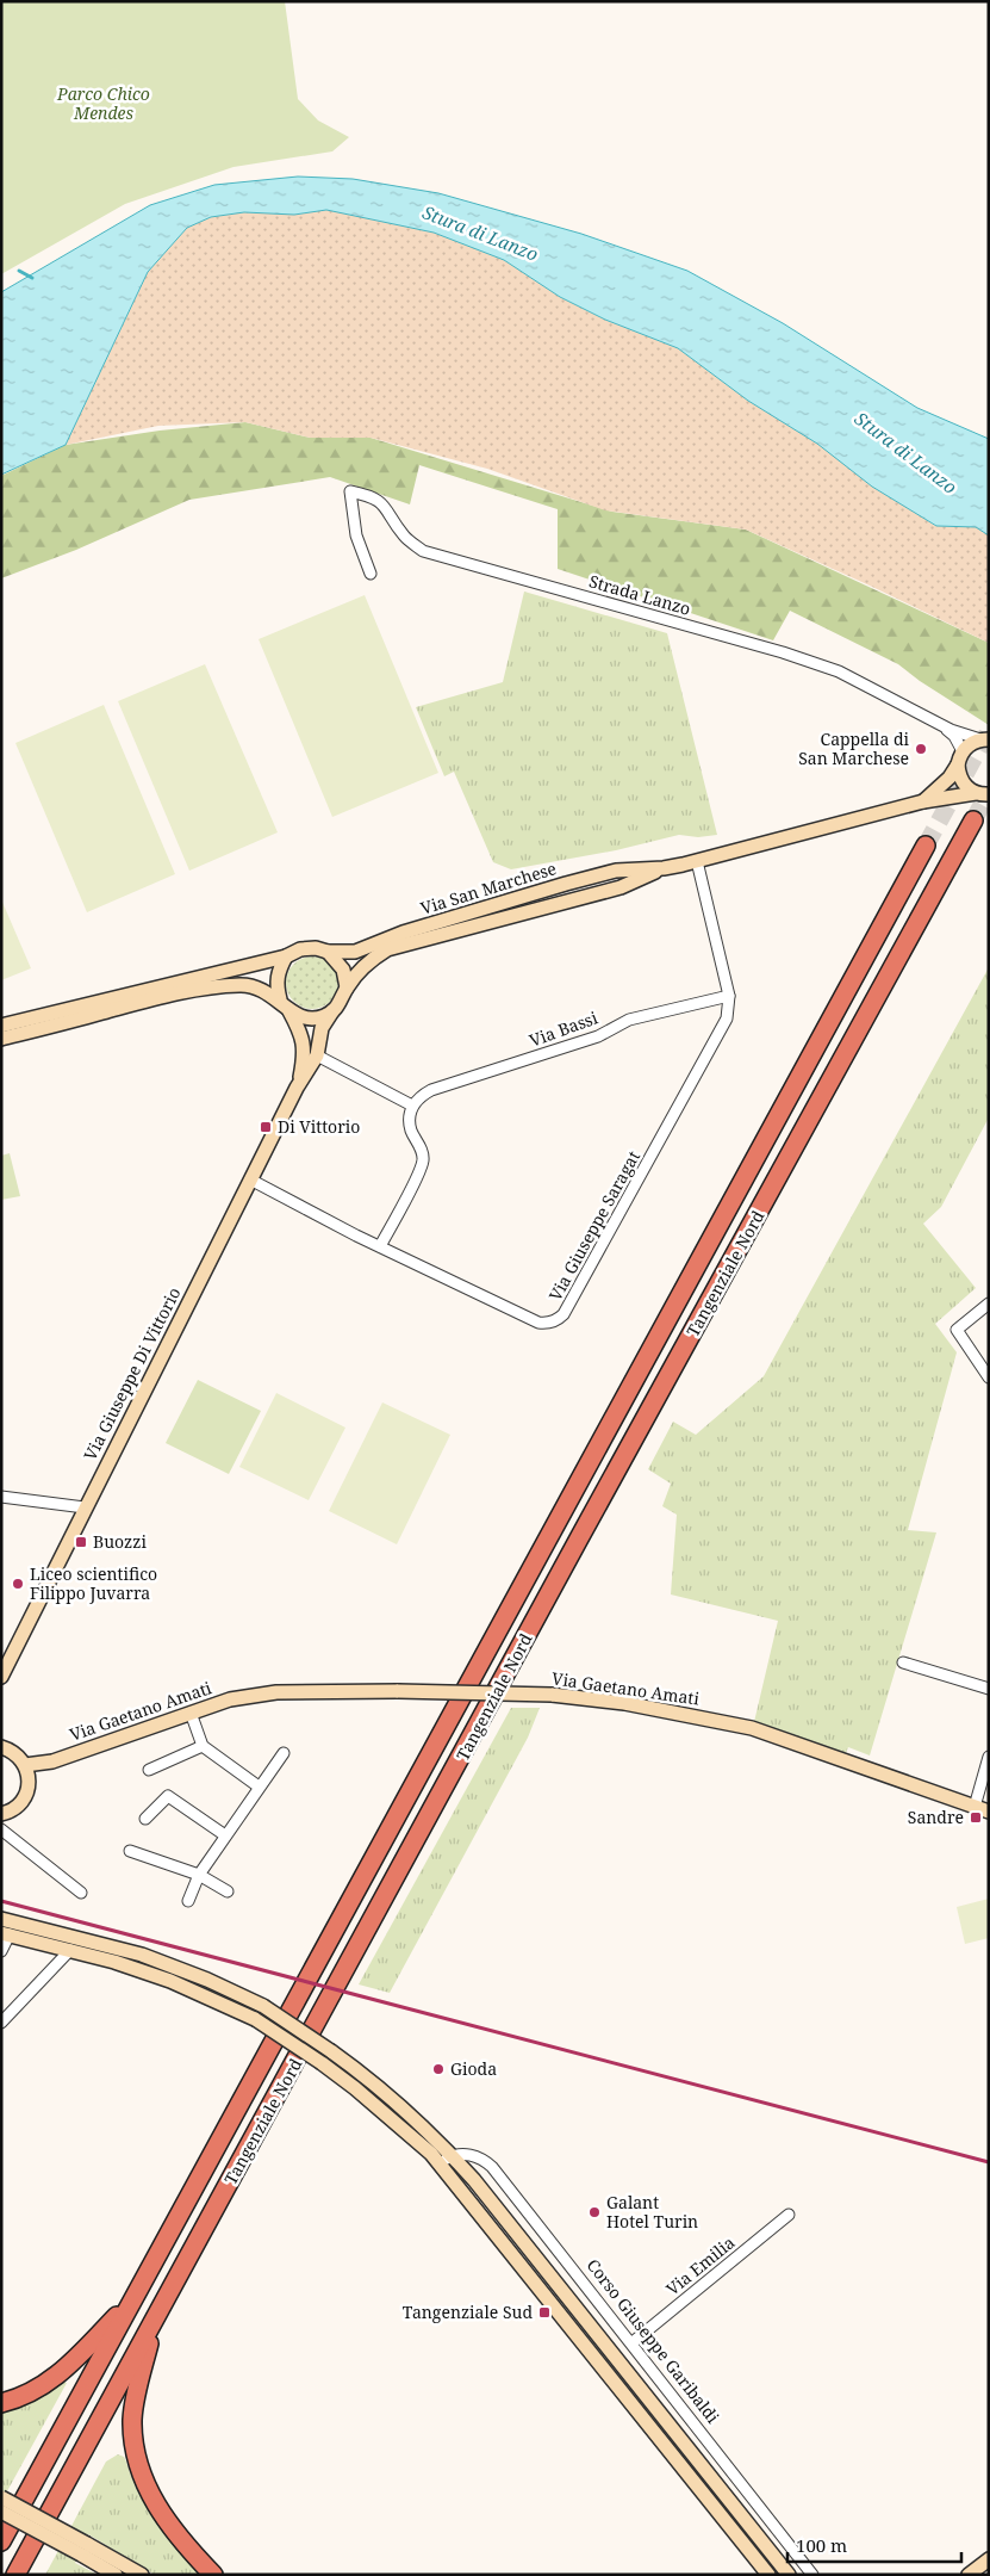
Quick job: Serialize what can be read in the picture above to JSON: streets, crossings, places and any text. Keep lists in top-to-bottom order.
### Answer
{
  "streets": {
    "highway": ["Tangenziale Nord"],
    "street": [
      "Strada Lanzo",
      "Via San Marchese",
      "Via Bassi",
      "Via Giuseppe Saragat",
      "Via Giuseppe Di Vittorio",
      "Via Gaetano Amati",
      "Via Emilia",
      "Corso Giuseppe Garibaldi"
    ]
  },
  "crossings": [
    ["Strada Lanzo", "Via San Marchese"],
    ["Via San Marchese", "Via Giuseppe Saragat"],
    ["Via San Marchese", "Via Giuseppe Di Vittorio"],
    ["Via Bassi", "Via Giuseppe Saragat"],
    ["Via Giuseppe Saragat", "Via Giuseppe Di Vittorio"],
    ["Via Emilia", "Corso Giuseppe Garibaldi"]
  ],
  "water": ["Stura di Lanzo"],
  "parks": ["Parco Chico Mendes"],
  "places": {
    "other": [
      "Cappella di San Marchese",
      "Liceo scientifico Filippo Juvarra",
      "Gioda",
      "Galant Hotel Turin"
    ],
    "transit": [
      "Di Vittorio",
      "Buozzi",
      "Sandre",
      "Tangenziale Sud"
    ]
  },
  "scale_bar": "100 m"
}
